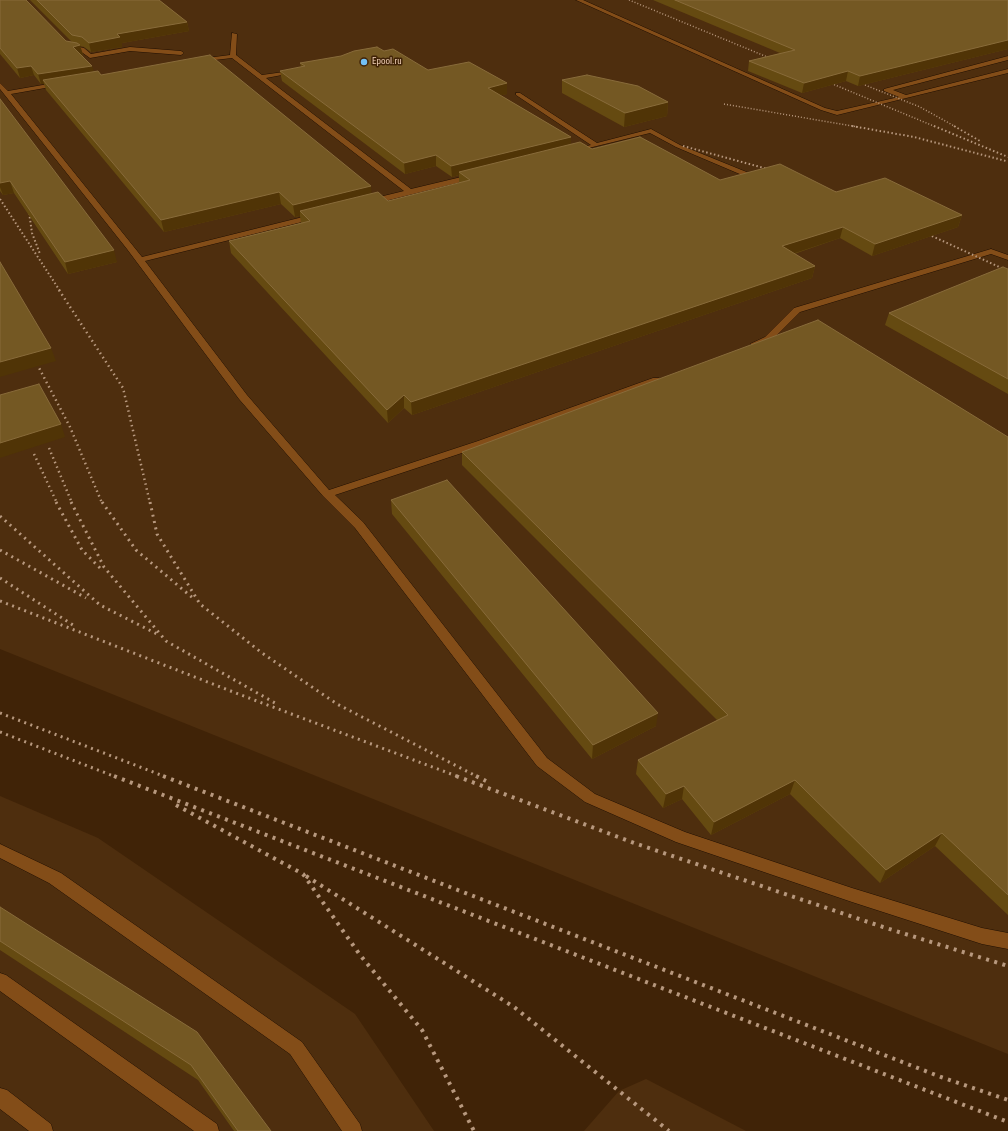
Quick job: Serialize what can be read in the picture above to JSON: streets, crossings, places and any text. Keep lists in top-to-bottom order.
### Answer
{
  "places": ["Epool.ru"]
}
